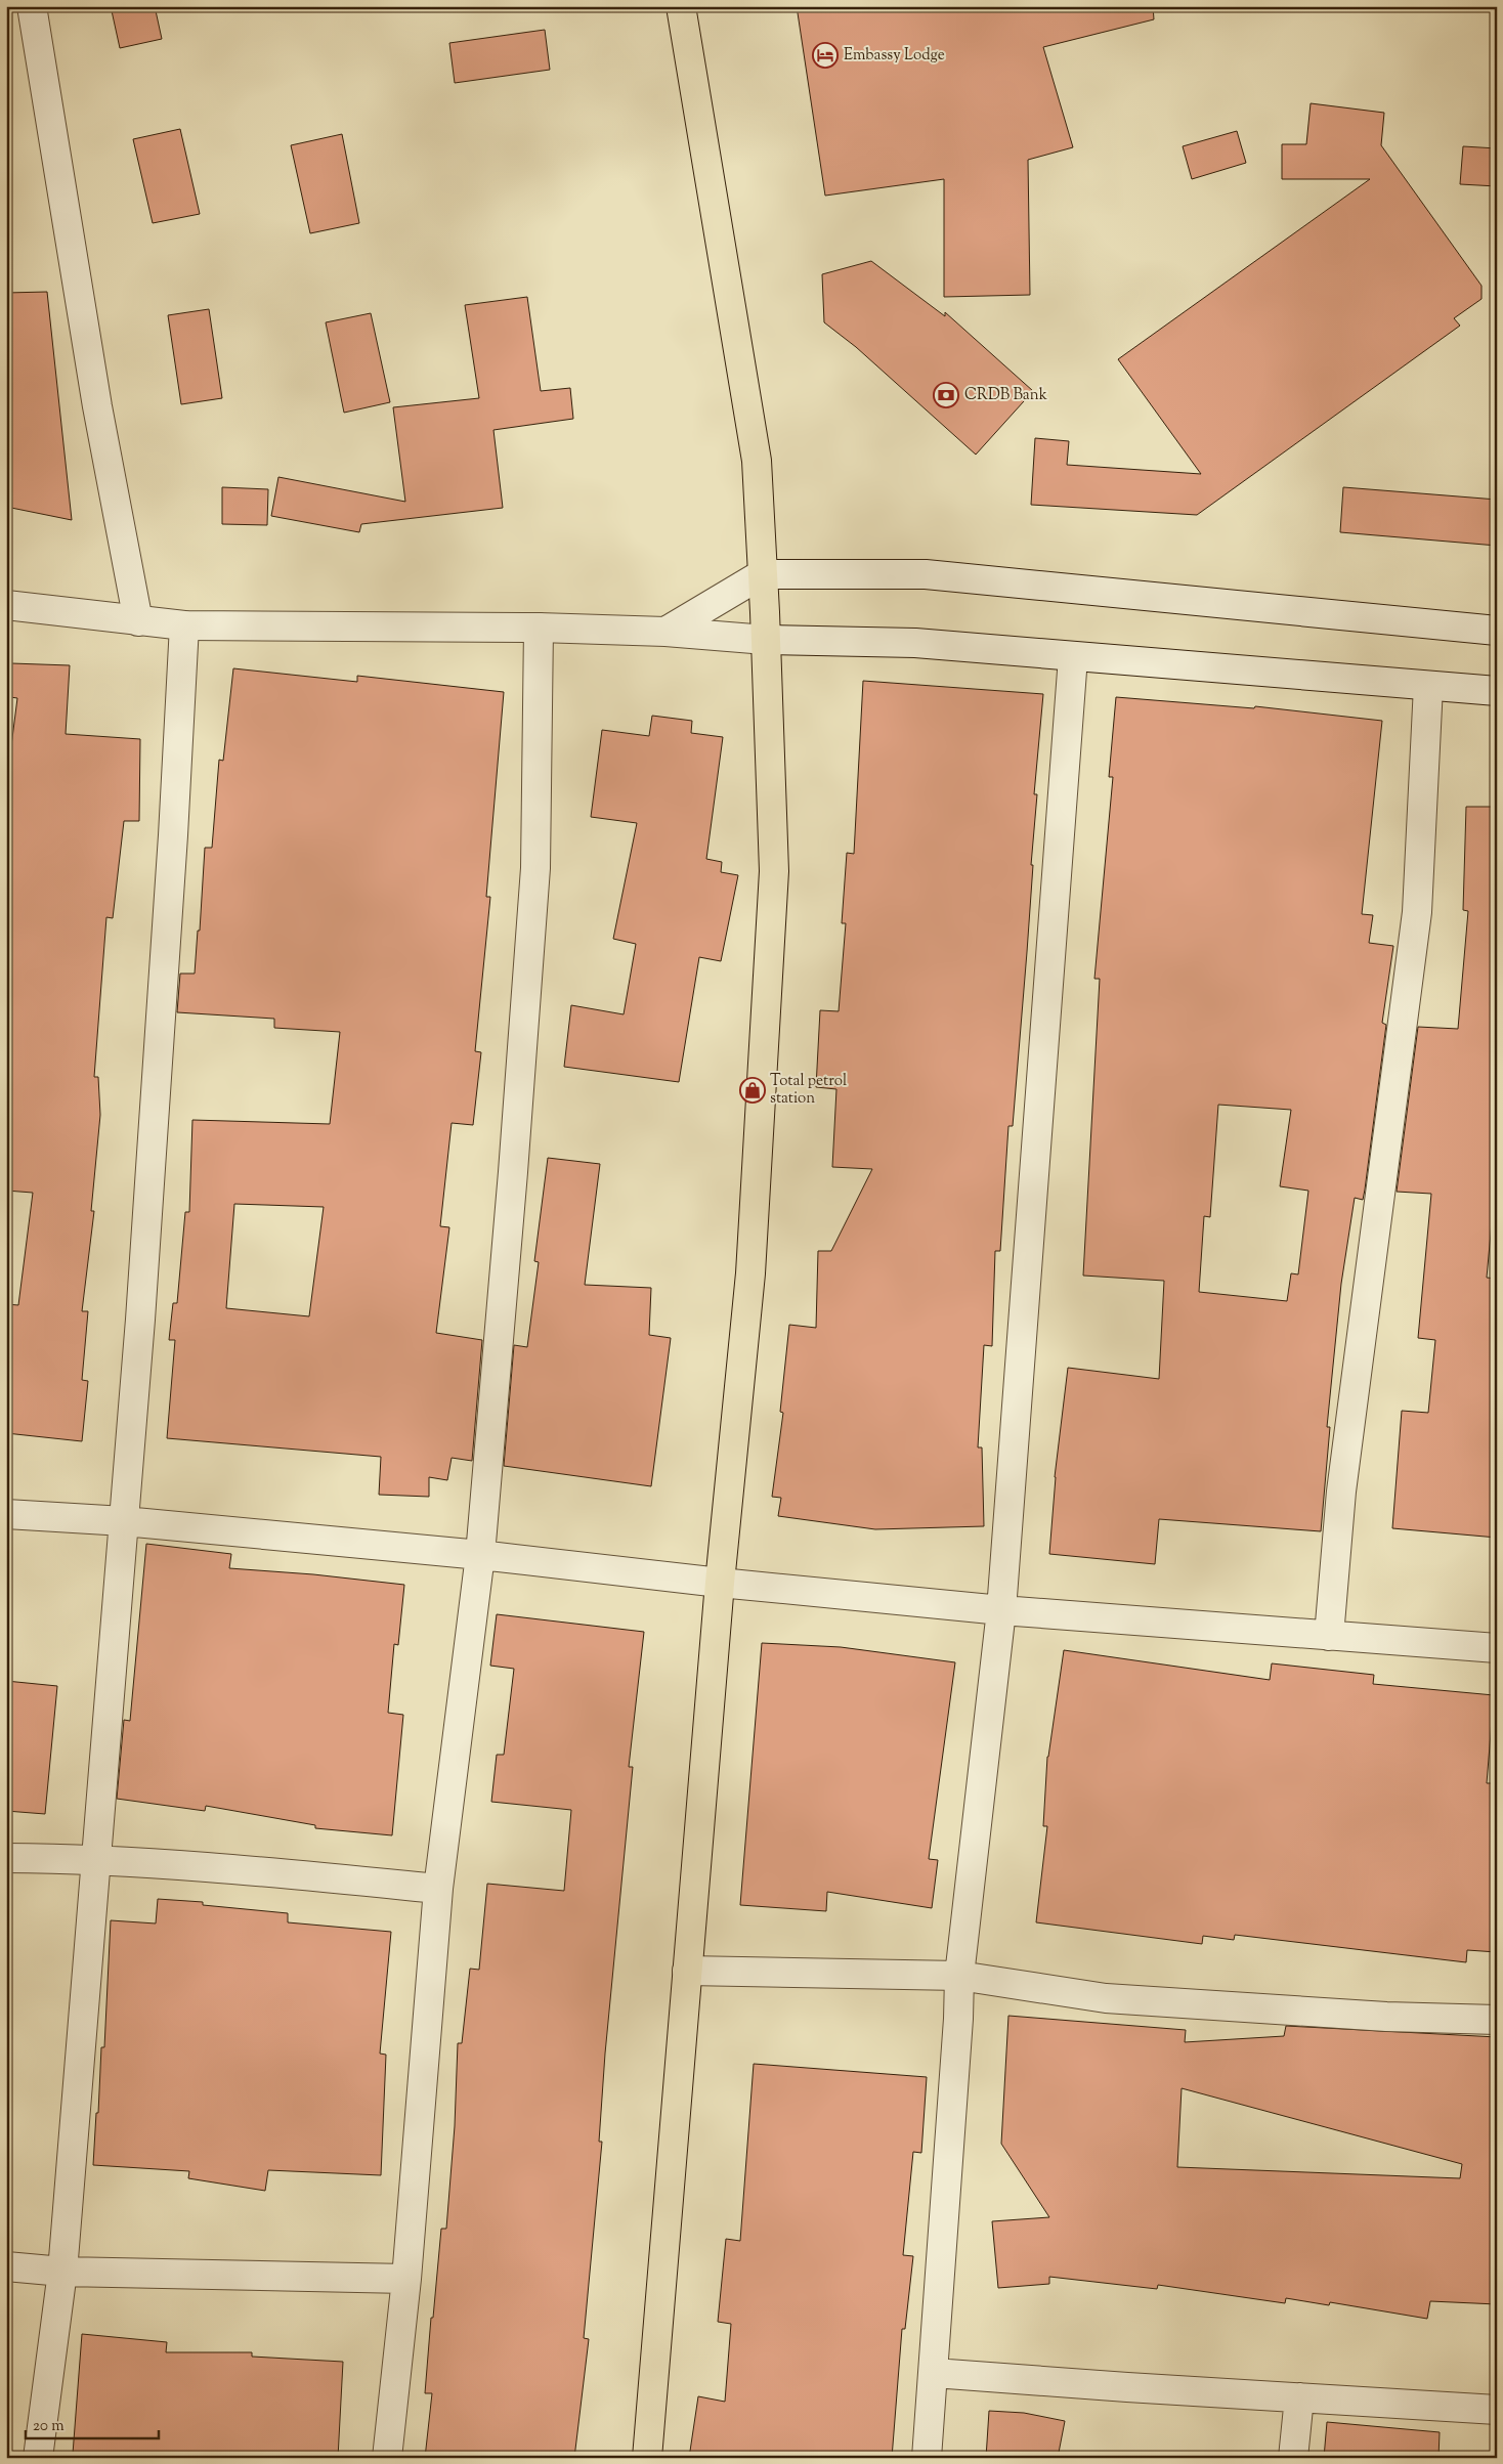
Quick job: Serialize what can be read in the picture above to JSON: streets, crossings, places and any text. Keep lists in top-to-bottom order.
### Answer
{
  "places": {
    "hotel": ["Embassy Lodge"],
    "bank": ["CRDB Bank"],
    "shop": ["Total petrol station"]
  },
  "scale_bar": "20 m"
}
